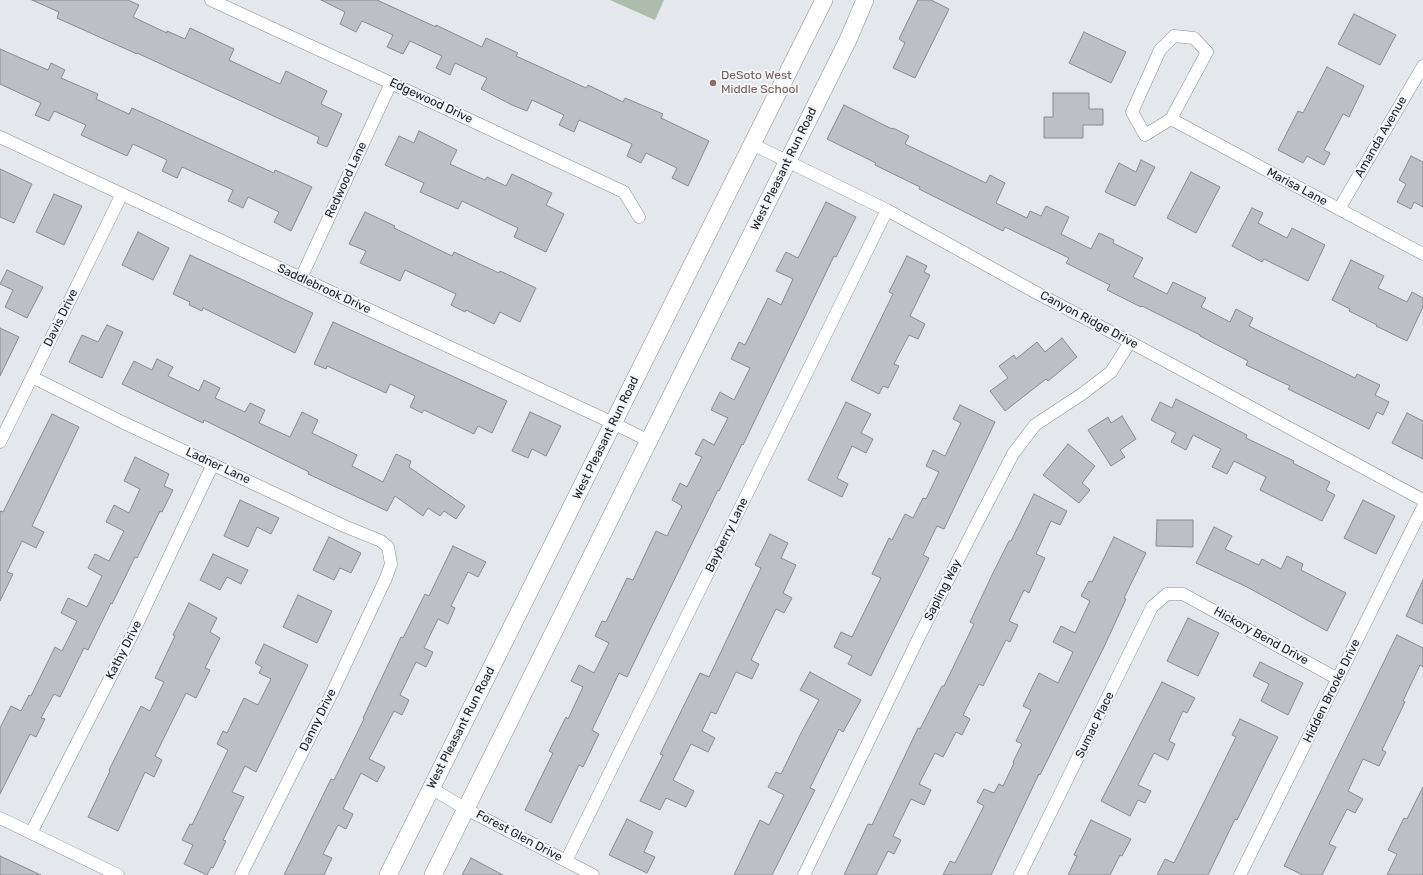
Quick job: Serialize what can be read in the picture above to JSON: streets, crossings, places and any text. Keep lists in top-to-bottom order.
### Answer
{
  "streets": {
    "main road": ["West Pleasant Run Road"],
    "street": [
      "Edgewood Drive",
      "Amanda Avenue",
      "Redwood Lane",
      "Marisa Lane",
      "Saddlebrook Drive",
      "Davis Drive",
      "Canyon Ridge Drive",
      "Ladner Lane",
      "Bayberry Lane",
      "Sapling Way",
      "Hickory Bend Drive",
      "Kathy Drive",
      "Hidden Brooke Drive",
      "Danny Drive",
      "Sumac Place",
      "Forest Glen Drive"
    ]
  },
  "crossings": [
    ["Edgewood Drive", "Redwood Lane"],
    ["Amanda Avenue", "Marisa Lane"],
    ["West Pleasant Run Road", "Saddlebrook Drive"],
    ["West Pleasant Run Road", "Canyon Ridge Drive"],
    ["West Pleasant Run Road", "Forest Glen Drive"],
    ["Redwood Lane", "Saddlebrook Drive"],
    ["Saddlebrook Drive", "Davis Drive"],
    ["Davis Drive", "Ladner Lane"],
    ["Canyon Ridge Drive", "Bayberry Lane"],
    ["Canyon Ridge Drive", "Sapling Way"],
    ["Ladner Lane", "Kathy Drive"],
    ["Ladner Lane", "Danny Drive"],
    ["Bayberry Lane", "Forest Glen Drive"],
    ["Hickory Bend Drive", "Hidden Brooke Drive"],
    ["Hickory Bend Drive", "Sumac Place"]
  ],
  "places": ["DeSoto West Middle School"]
}
